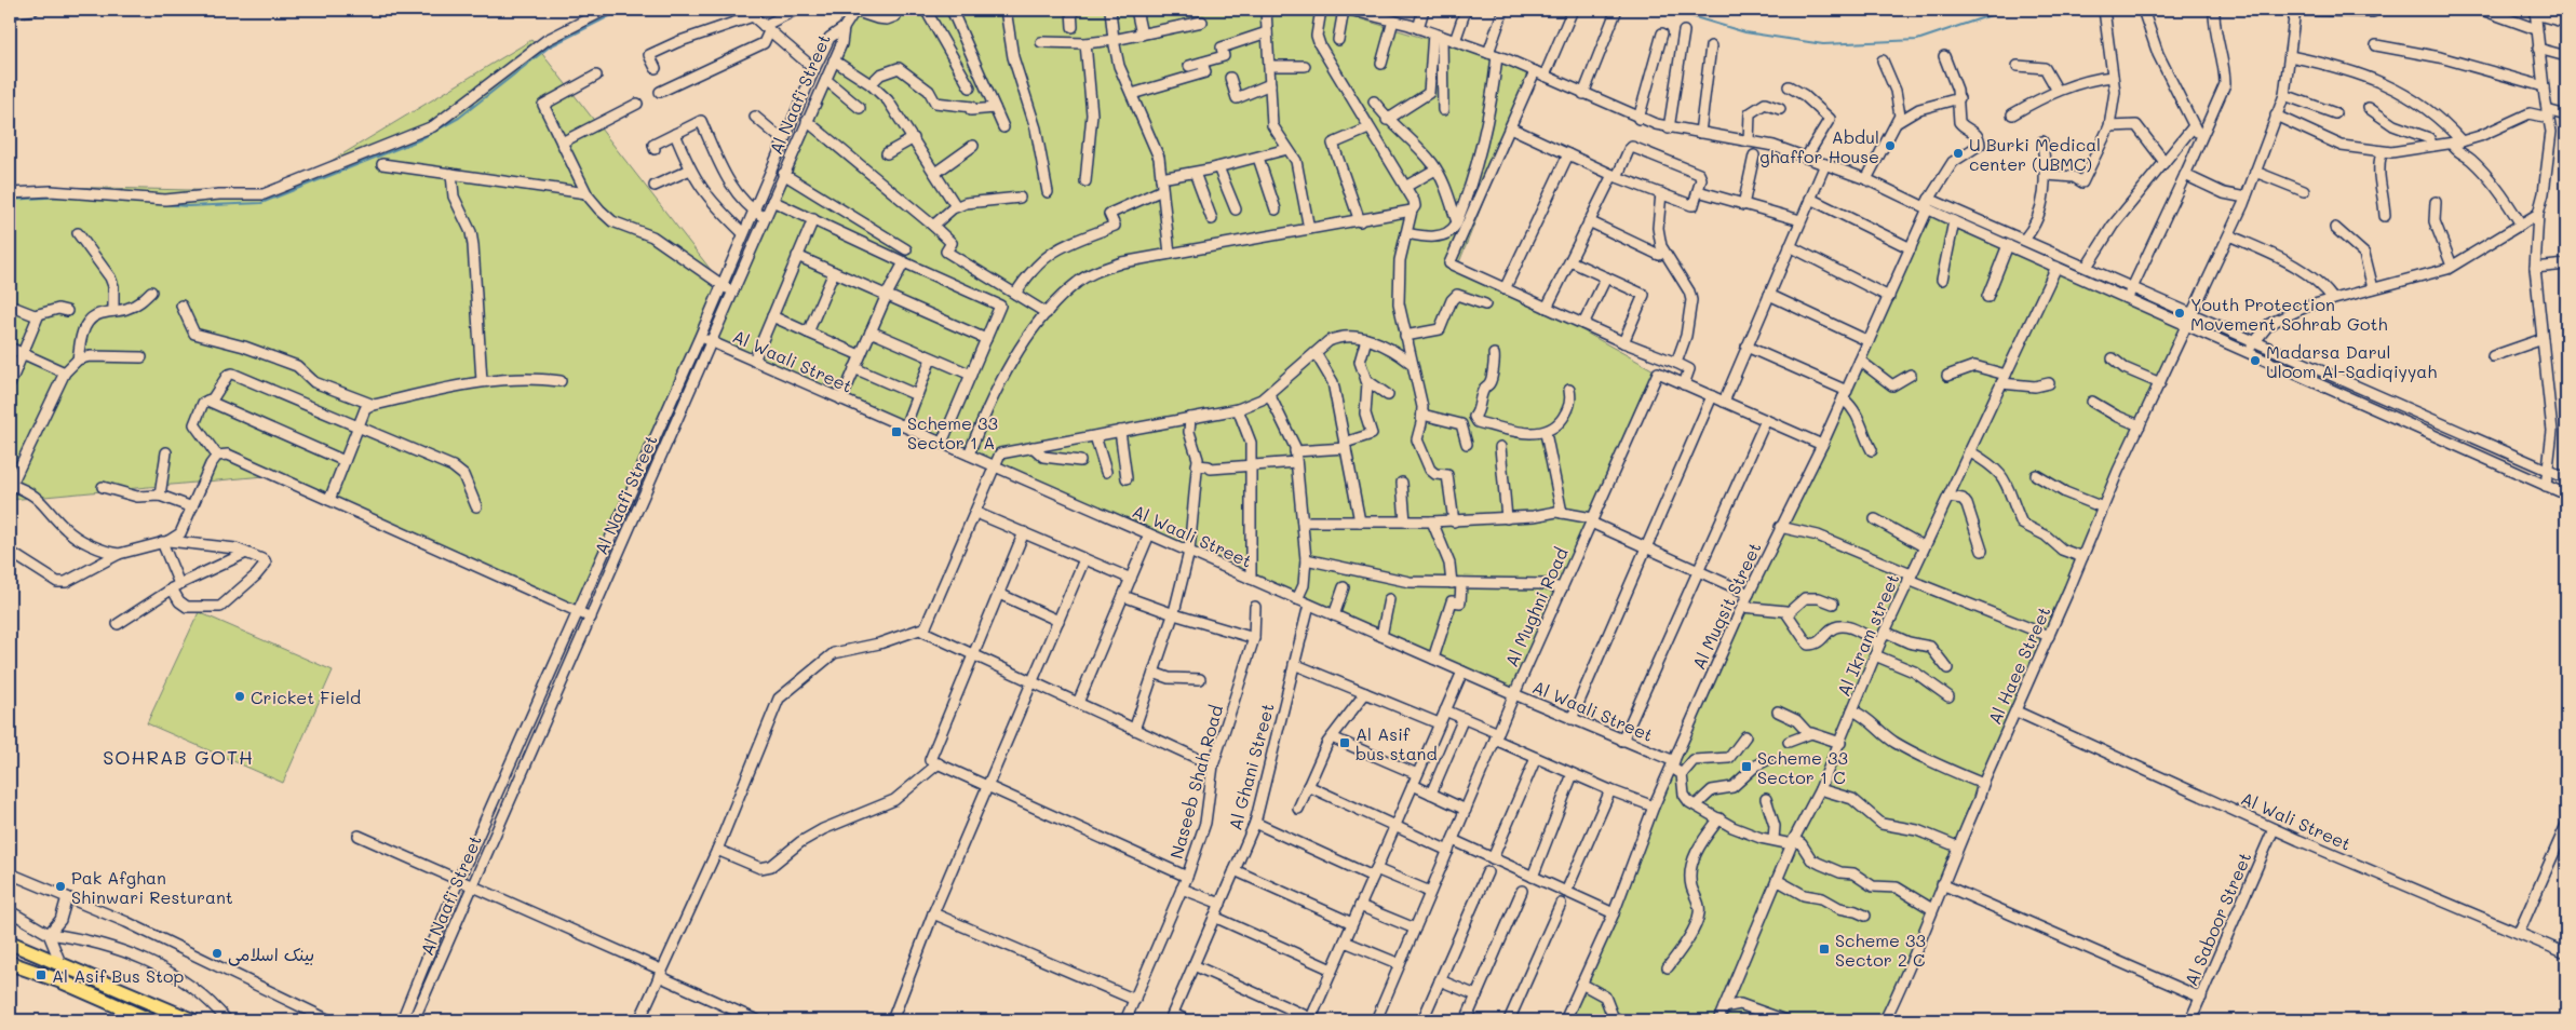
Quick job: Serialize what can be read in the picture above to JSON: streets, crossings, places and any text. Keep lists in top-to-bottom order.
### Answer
{
  "streets": {
    "street": [
      "Al Naafi Street",
      "Al Waali Street",
      "Al Muqsit Street",
      "Al Mughni Road",
      "Al Ikram street",
      "Al Haee Street",
      "Al Ghani Street",
      "Naseeb Shah Road",
      "Al Wali Street",
      "Al Saboor Street"
    ]
  },
  "crossings": [
    ["Al Naafi Street", "Al Waali Street"],
    ["Al Waali Street", "Al Muqsit Street"],
    ["Al Waali Street", "Al Mughni Road"],
    ["Al Waali Street", "Al Ghani Street"],
    ["Al Haee Street", "Al Wali Street"],
    ["Al Wali Street", "Al Saboor Street"]
  ],
  "districts": ["SOHRAB GOTH"],
  "places": {
    "other": [
      "Abdul ghaffor House",
      "U Burki Medical center (UBMC)",
      "Youth Protection Movement Sohrab Goth",
      "Madarsa Darul Uloom Al-Sadiqiyyah",
      "Cricket Field",
      "Pak Afghan Shinwari Resturant",
      "بینک اسلامی"
    ],
    "transit": [
      "Scheme 33 Sector 1 A",
      "Al Asif bus stand",
      "Scheme 33 Sector 1 C",
      "Scheme 33 Sector 2 C",
      "Al Asif Bus Stop"
    ]
  }
}
